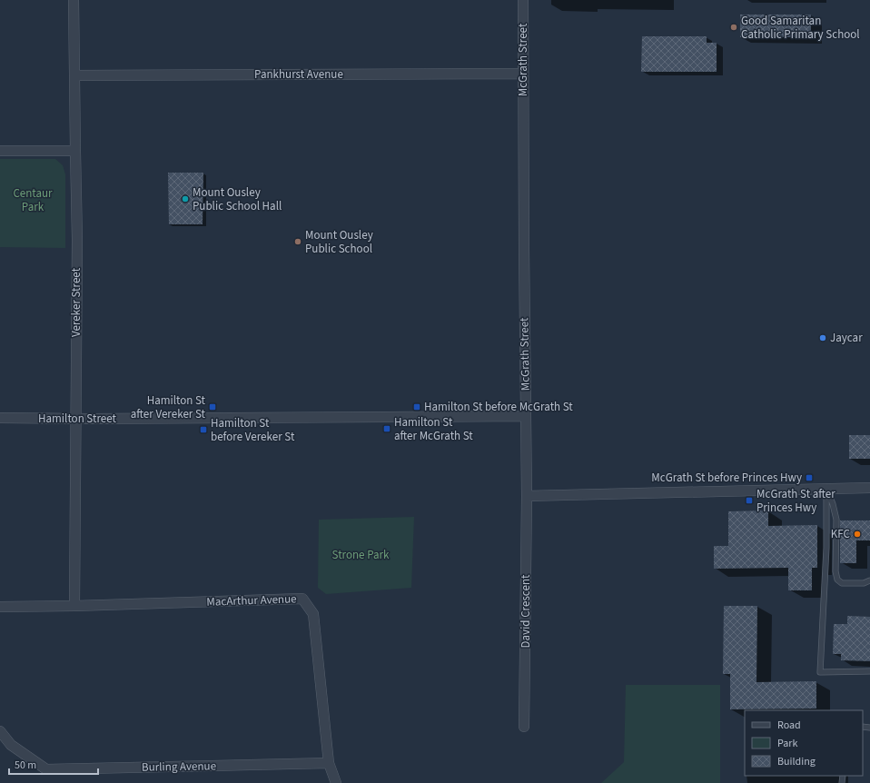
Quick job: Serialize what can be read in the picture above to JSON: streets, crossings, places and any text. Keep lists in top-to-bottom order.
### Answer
{
  "streets": {
    "street": [
      "McGrath Street",
      "Pankhurst Avenue",
      "Vereker Street",
      "Hamilton Street",
      "MacArthur Avenue",
      "David Crescent",
      "Burling Avenue"
    ]
  },
  "crossings": [
    ["McGrath Street", "Pankhurst Avenue"],
    ["McGrath Street", "Hamilton Street"],
    ["McGrath Street", "David Crescent"],
    ["Pankhurst Avenue", "Vereker Street"],
    ["Vereker Street", "Hamilton Street"],
    ["Vereker Street", "MacArthur Avenue"],
    ["MacArthur Avenue", "Burling Avenue"]
  ],
  "parks": ["Centaur Park", "Strone Park"],
  "places": {
    "other": [
      "Good Samaritan Catholic Primary School",
      "Mount Ousley Public School Hall",
      "Mount Ousley Public School",
      "Jaycar",
      "KFC"
    ],
    "transit": [
      "Hamilton St after Vereker St",
      "Hamilton St before McGrath St",
      "Hamilton St after McGrath St",
      "Hamilton St before Vereker St",
      "McGrath St before Princes Hwy",
      "McGrath St after Princes Hwy"
    ]
  },
  "legend": ["Road", "Park", "Building"],
  "scale_bar": "50 m"
}
